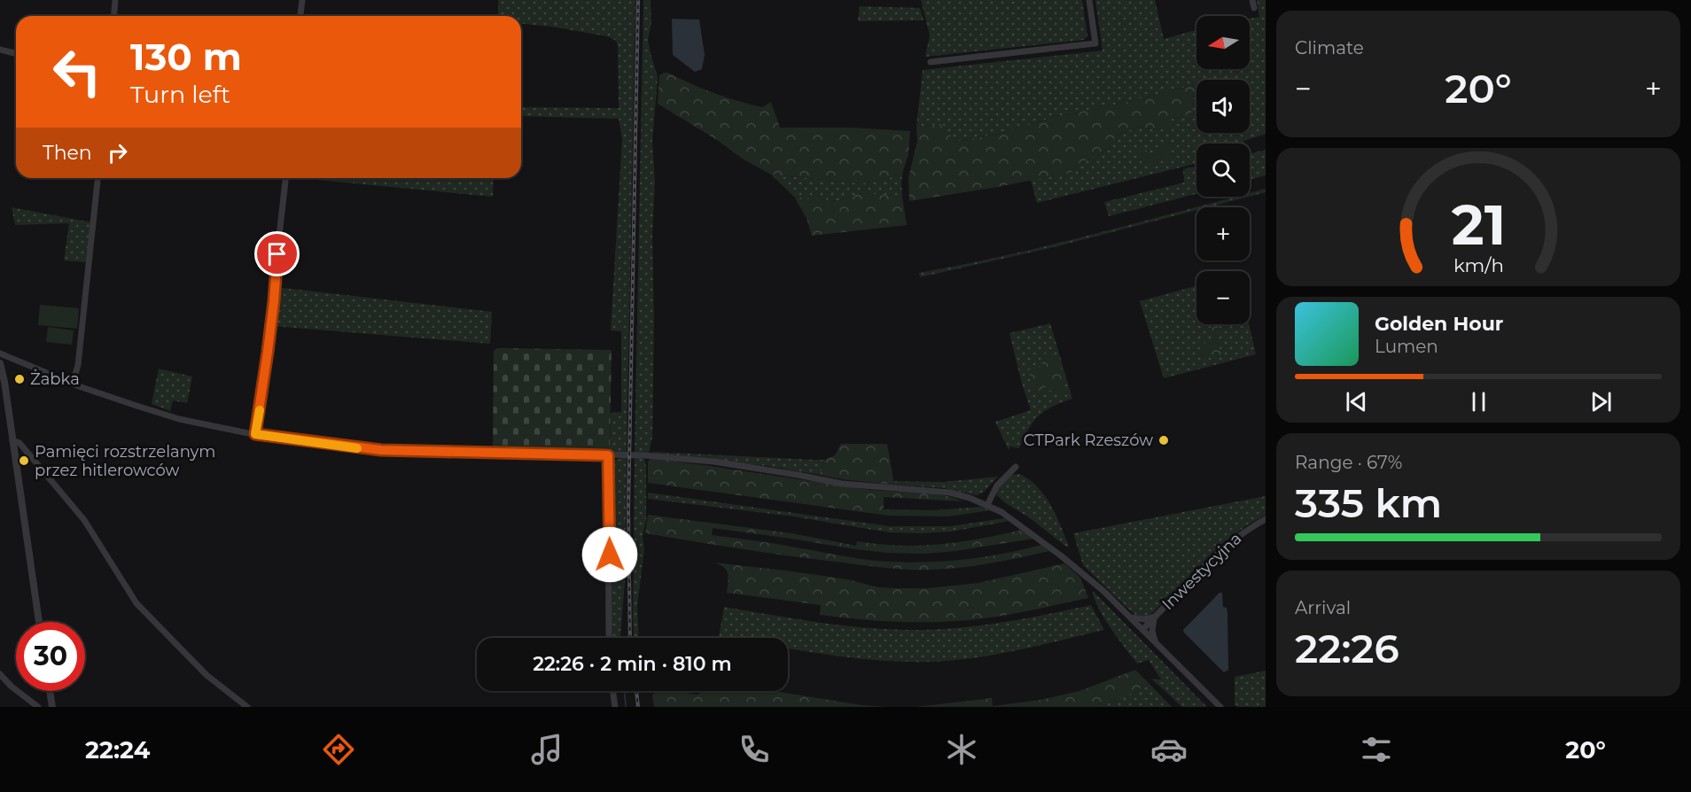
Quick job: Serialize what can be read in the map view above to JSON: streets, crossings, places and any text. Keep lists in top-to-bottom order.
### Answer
{
  "streets": {
    "street": ["Inwestycyjna"]
  },
  "places": ["Żabka", "CTPark Rzeszów", "Pamięci rozstrzelanym przez hitlerowców"],
  "north": "left",
  "page": {
    "tile": [
      "Climate",
      ["Range · 67%", "335 km"],
      ["Arrival", "22:26"]
    ],
    "map_buttons": ["+", "−"],
    "turn": ["130 m", "Turn left"],
    "heat": ["−", "20°", "+"],
    "then": "Then",
    "song": ["Golden Hour", "Lumen"],
    "limit": "30",
    "trip": "22:26 · 2 min · 810 m",
    "tabs": ["22:24", "20°"],
    "gauge": ["21", "km/h"]
  }
}
